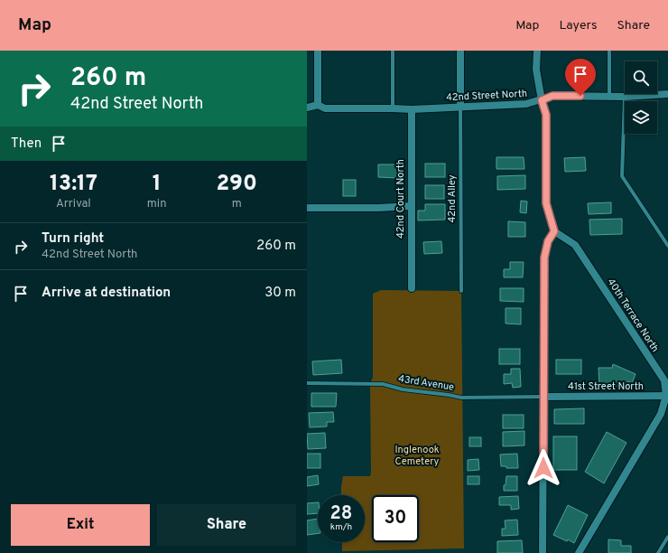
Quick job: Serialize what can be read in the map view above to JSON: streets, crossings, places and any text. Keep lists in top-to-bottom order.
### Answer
{
  "streets": {
    "street": [
      "42nd Street North",
      "42nd Court North",
      "40th Terrace North",
      "41st Street North"
    ],
    "lane": ["42nd Alley", "43rd Avenue"]
  },
  "crossings": [
    ["42nd Street North", "42nd Court North"],
    ["42nd Street North", "42nd Alley"],
    ["40th Terrace North", "41st Street North"],
    ["43rd Avenue", "41st Street North"]
  ],
  "parks": ["Inglenook Cemetery"],
  "page": {
    "header": "Map",
    "nav": ["Map", "Layers", "Share"],
    "turn": ["260 m", "42nd Street North"],
    "then": "Then",
    "eta": [
      "13:17",
      "Arrival",
      "1",
      "min",
      "290",
      "m"
    ],
    "list": [
      {
        "name": "Turn right",
        "note": "42nd Street North",
        "value": "260 m"
      },
      {
        "name": "Arrive at destination",
        "value": "30 m"
      }
    ],
    "speed": "28 km/h",
    "limit": "30",
    "buttons": ["Exit", "Share"]
  }
}
